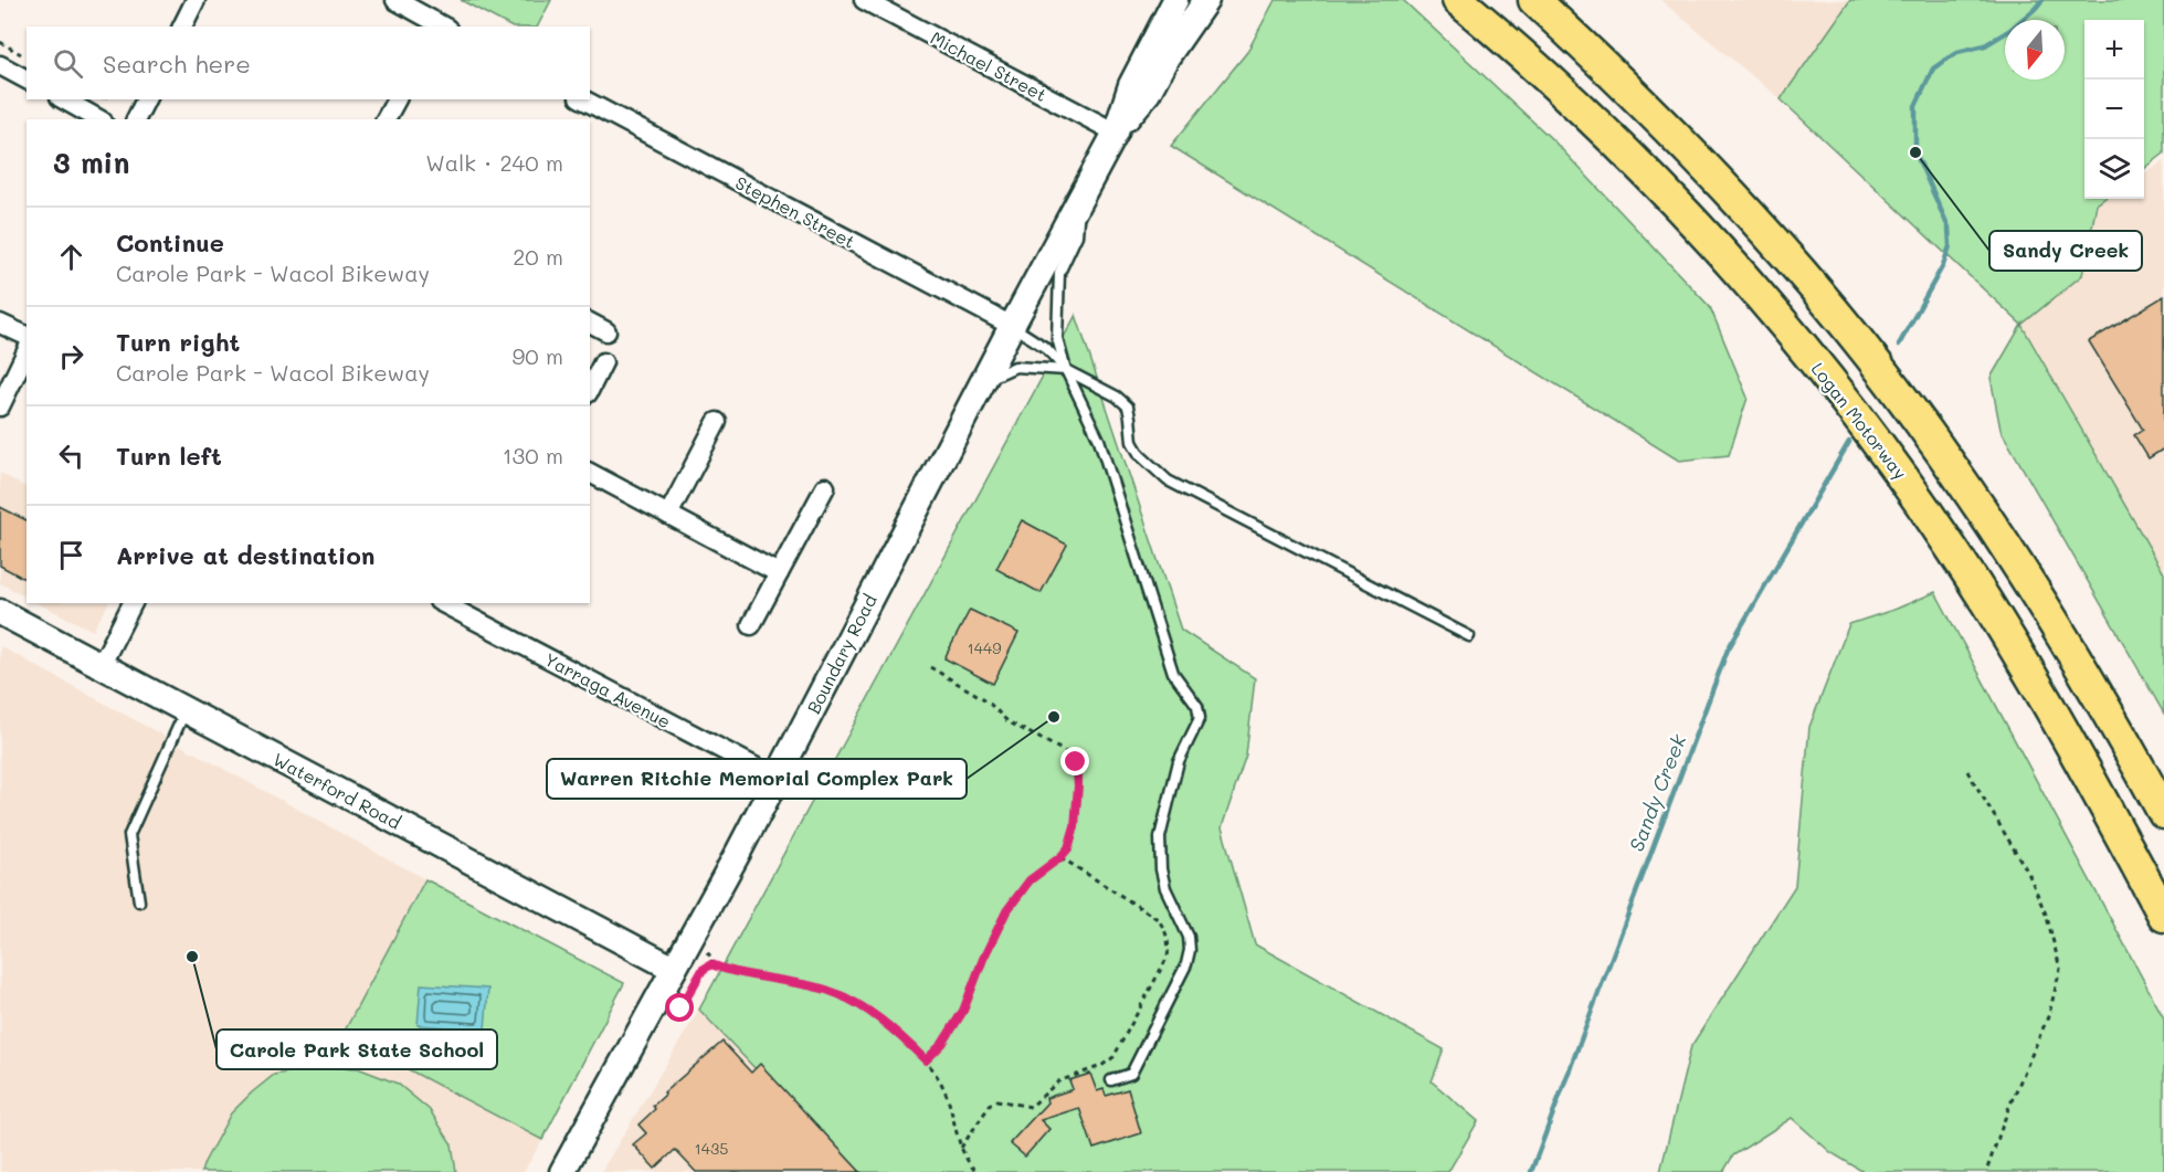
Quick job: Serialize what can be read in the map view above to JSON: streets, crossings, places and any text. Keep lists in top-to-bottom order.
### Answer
{
  "streets": {
    "highway": ["Logan Motorway"],
    "main road": ["Boundary Road", "Waterford Road"],
    "street": ["Michael Street", "Stephen Street", "Yarraga Avenue"]
  },
  "crossings": [
    ["Michael Street", "Boundary Road"],
    ["Stephen Street", "Boundary Road"],
    ["Boundary Road", "Yarraga Avenue"],
    ["Boundary Road", "Waterford Road"]
  ],
  "water": ["Sandy Creek"],
  "places": ["Sandy Creek", "Warren Ritchie Memorial Complex Park", "Carole Park State School"],
  "house_numbers": ["1449", "1435"],
  "north": "bottom",
  "page": {
    "map_buttons": ["+", "−"],
    "search": "Search here",
    "heading": ["3 min", "Walk · 240 m"],
    "list": [
      ["Continue", "Carole Park - Wacol Bikeway", "20 m"],
      ["Turn right", "Carole Park - Wacol Bikeway", "90 m"],
      ["Turn left", "130 m"],
      "Arrive at destination"
    ]
  }
}
